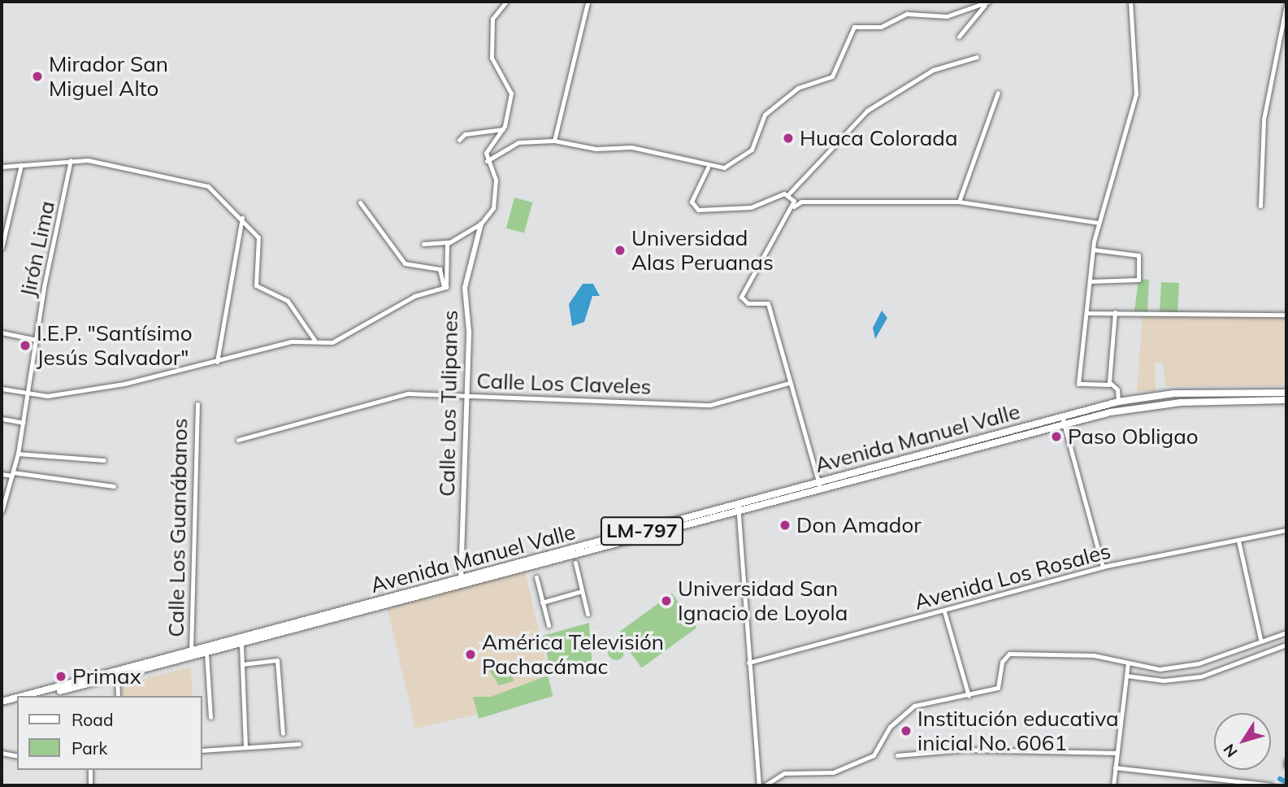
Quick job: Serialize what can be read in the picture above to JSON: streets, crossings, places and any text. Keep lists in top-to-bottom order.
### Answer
{
  "streets": {
    "main road": ["Avenida Manuel Valle", "LM-797"],
    "street": [
      "Jirón Lima",
      "Calle Los Claveles",
      "Calle Los Tulipanes",
      "Calle Los Guanábanos",
      "Avenida Los Rosales"
    ]
  },
  "crossings": [
    ["Calle Los Claveles", "Calle Los Tulipanes"],
    ["Calle Los Tulipanes", "Avenida Manuel Valle"],
    ["Avenida Manuel Valle", "Calle Los Guanábanos"]
  ],
  "places": [
    "Mirador San Miguel Alto",
    "Huaca Colorada",
    "Universidad Alas Peruanas",
    "I.E.P. \"Santísimo Jesús Salvador\"",
    "Paso Obligao",
    "Don Amador",
    "Universidad San Ignacio de Loyola",
    "América Televisión Pachacámac",
    "Primax",
    "Institución educativa inicial No. 6061"
  ],
  "legend": ["Road", "Park"],
  "north": "bottom left"
}
